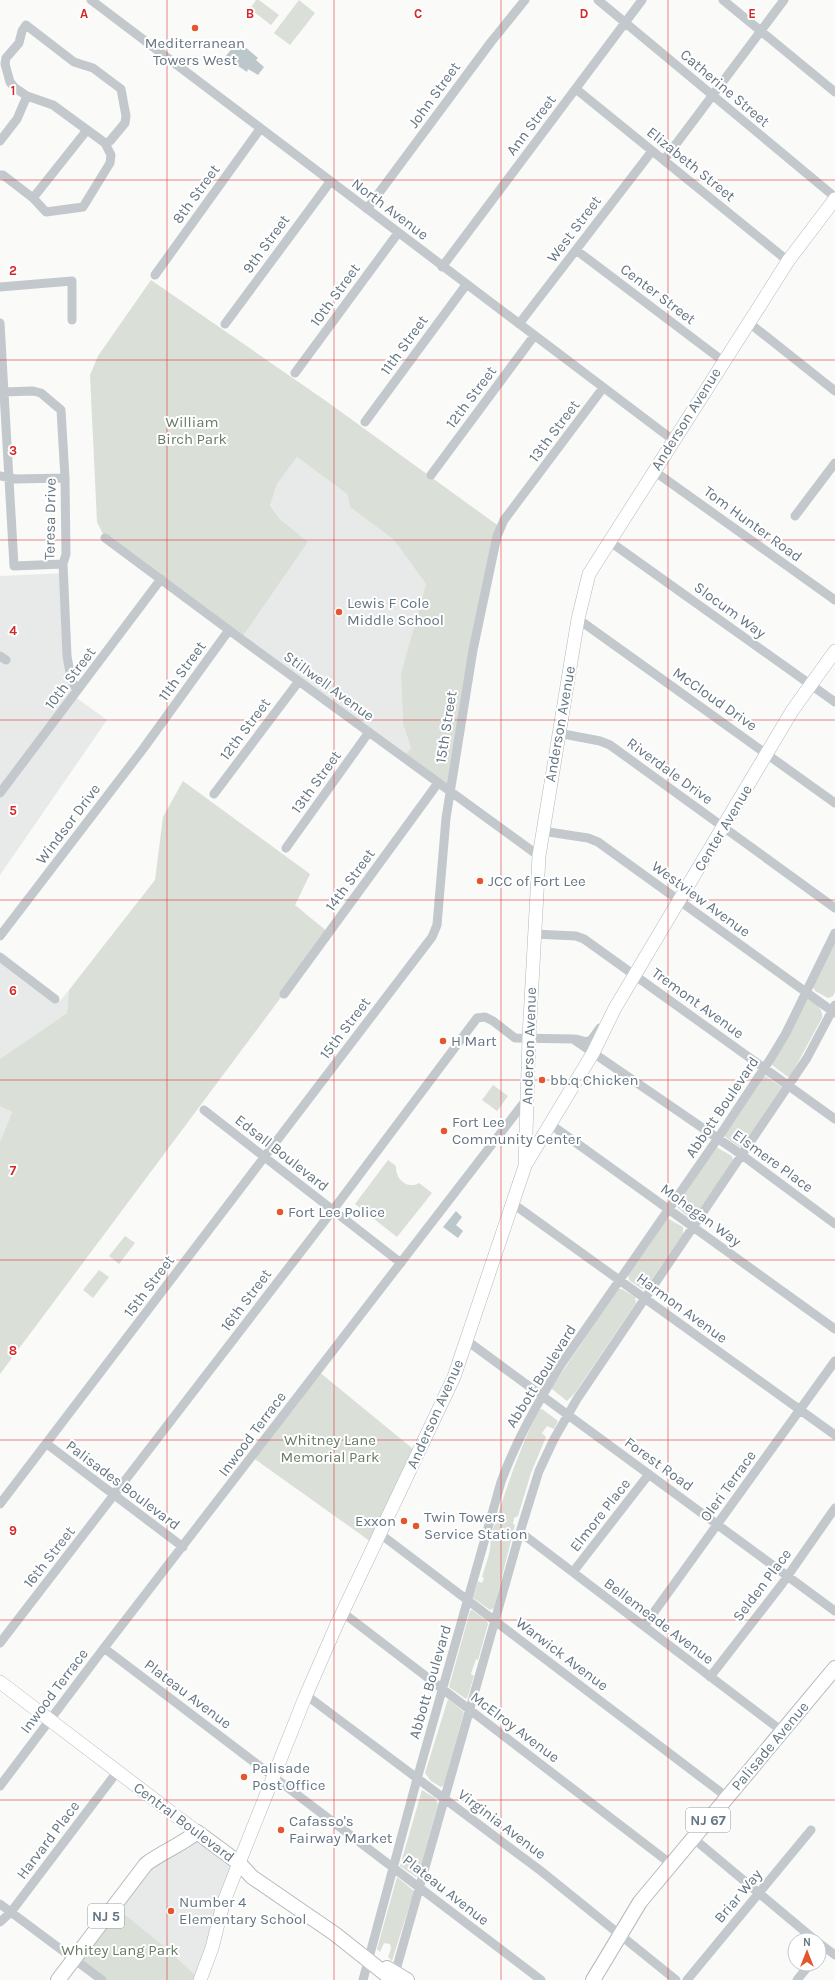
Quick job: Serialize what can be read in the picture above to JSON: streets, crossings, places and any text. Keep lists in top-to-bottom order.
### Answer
{
  "streets": {
    "main road": [
      "Anderson Avenue",
      "Center Avenue",
      "Palisade Avenue",
      "NJ 67",
      "Central Boulevard",
      "NJ 5"
    ],
    "street": [
      "Catherine Street",
      "John Street",
      "Ann Street",
      "Elizabeth Street",
      "8th Street",
      "North Avenue",
      "West Street",
      "9th Street",
      "Center Street",
      "10th Street",
      "11th Street",
      "12th Street",
      "13th Street",
      "Teresa Drive",
      "Tom Hunter Road",
      "Slocum Way",
      "Stillwell Avenue",
      "McCloud Drive",
      "15th Street",
      "Riverdale Drive",
      "Windsor Drive",
      "14th Street",
      "Westview Avenue",
      "Tremont Avenue",
      "Abbott Boulevard",
      "Edsall Boulevard",
      "Elsmere Place",
      "Mohegan Way",
      "16th Street",
      "Harmon Avenue",
      "Inwood Terrace",
      "Forest Road",
      "Palisades Boulevard",
      "Oleri Terrace",
      "Elmore Place",
      "Selden Place",
      "Bellemeade Avenue",
      "Warwick Avenue",
      "Plateau Avenue",
      "McElroy Avenue",
      "Virginia Avenue",
      "Harvard Place",
      "Briar Way"
    ]
  },
  "crossings": [
    ["Catherine Street", "Ann Street"],
    ["Catherine Street", "Anderson Avenue"],
    ["John Street", "North Avenue"],
    ["Ann Street", "Elizabeth Street"],
    ["Ann Street", "North Avenue"],
    ["Elizabeth Street", "West Street"],
    ["Elizabeth Street", "Anderson Avenue"],
    ["8th Street", "North Avenue"],
    ["North Avenue", "West Street"],
    ["North Avenue", "9th Street"],
    ["North Avenue", "10th Street"],
    ["North Avenue", "11th Street"],
    ["North Avenue", "12th Street"],
    ["North Avenue", "Anderson Avenue"],
    ["North Avenue", "13th Street"],
    ["West Street", "Center Street"],
    ["Center Street", "Anderson Avenue"],
    ["10th Street", "Teresa Drive"],
    ["10th Street", "Stillwell Avenue"],
    ["11th Street", "Stillwell Avenue"],
    ["11th Street", "Windsor Drive"],
    ["12th Street", "Stillwell Avenue"],
    ["Anderson Avenue", "Tom Hunter Road"],
    ["Anderson Avenue", "Slocum Way"],
    ["Anderson Avenue", "Stillwell Avenue"],
    ["Anderson Avenue", "McCloud Drive"],
    ["Anderson Avenue", "Riverdale Drive"],
    ["Anderson Avenue", "Center Avenue"],
    ["Anderson Avenue", "Westview Avenue"],
    ["Anderson Avenue", "Tremont Avenue"],
    ["Anderson Avenue", "16th Street"],
    ["Anderson Avenue", "Harmon Avenue"],
    ["Anderson Avenue", "Inwood Terrace"],
    ["Anderson Avenue", "Forest Road"],
    ["Anderson Avenue", "Warwick Avenue"],
    ["Anderson Avenue", "Plateau Avenue"],
    ["Anderson Avenue", "McElroy Avenue"],
    ["Anderson Avenue", "Central Boulevard"],
    ["Anderson Avenue", "Virginia Avenue"],
    ["13th Street", "Stillwell Avenue"],
    ["13th Street", "15th Street"],
    ["Slocum Way", "Center Avenue"],
    ["Stillwell Avenue", "15th Street"],
    ["Stillwell Avenue", "14th Street"],
    ["McCloud Drive", "Center Avenue"],
    ["15th Street", "Edsall Boulevard"],
    ["15th Street", "Palisades Boulevard"],
    ["Riverdale Drive", "Center Avenue"],
    ["Center Avenue", "Westview Avenue"],
    ["Center Avenue", "Tremont Avenue"],
    ["Center Avenue", "Elsmere Place"],
    ["Center Avenue", "Mohegan Way"],
    ["Westview Avenue", "Abbott Boulevard"],
    ["Tremont Avenue", "Abbott Boulevard"],
    ["Abbott Boulevard", "Elsmere Place"],
    ["Abbott Boulevard", "Mohegan Way"],
    ["Abbott Boulevard", "Harmon Avenue"],
    ["Abbott Boulevard", "Forest Road"],
    ["Abbott Boulevard", "Warwick Avenue"],
    ["Abbott Boulevard", "Plateau Avenue"],
    ["Abbott Boulevard", "McElroy Avenue"],
    ["Abbott Boulevard", "Central Boulevard"],
    ["Abbott Boulevard", "Virginia Avenue"],
    ["Edsall Boulevard", "16th Street"],
    ["Edsall Boulevard", "Inwood Terrace"],
    ["16th Street", "Palisades Boulevard"],
    ["Harmon Avenue", "Oleri Terrace"],
    ["Inwood Terrace", "Palisades Boulevard"],
    ["Inwood Terrace", "Plateau Avenue"],
    ["Inwood Terrace", "Central Boulevard"],
    ["Forest Road", "Oleri Terrace"],
    ["Forest Road", "Elmore Place"],
    ["Forest Road", "Selden Place"],
    ["Oleri Terrace", "Bellemeade Avenue"],
    ["Elmore Place", "Bellemeade Avenue"],
    ["Selden Place", "Bellemeade Avenue"],
    ["Bellemeade Avenue", "Palisade Avenue"],
    ["Warwick Avenue", "Palisade Avenue"],
    ["McElroy Avenue", "Palisade Avenue"],
    ["Palisade Avenue", "Virginia Avenue"],
    ["Central Boulevard", "Harvard Place"],
    ["Central Boulevard", "NJ 5"]
  ],
  "parks": ["William Birch Park", "Whitney Lane Memorial Park", "Whitey Lang Park"],
  "places": [
    "Mediterranean Towers West",
    "Lewis F Cole Middle School",
    "JCC of Fort Lee",
    "H Mart",
    "bb.q Chicken",
    "Fort Lee Community Center",
    "Fort Lee Police",
    "Exxon",
    "Twin Towers Service Station",
    "Palisade Post Office",
    "Cafasso's Fairway Market",
    "Number 4 Elementary School"
  ],
  "north": "top",
  "grid": {
    "columns": [
      "A",
      "B",
      "C",
      "D",
      "E"
    ],
    "rows": [
      "1",
      "2",
      "3",
      "4",
      "5",
      "6",
      "7",
      "8",
      "9"
    ]
  }
}
